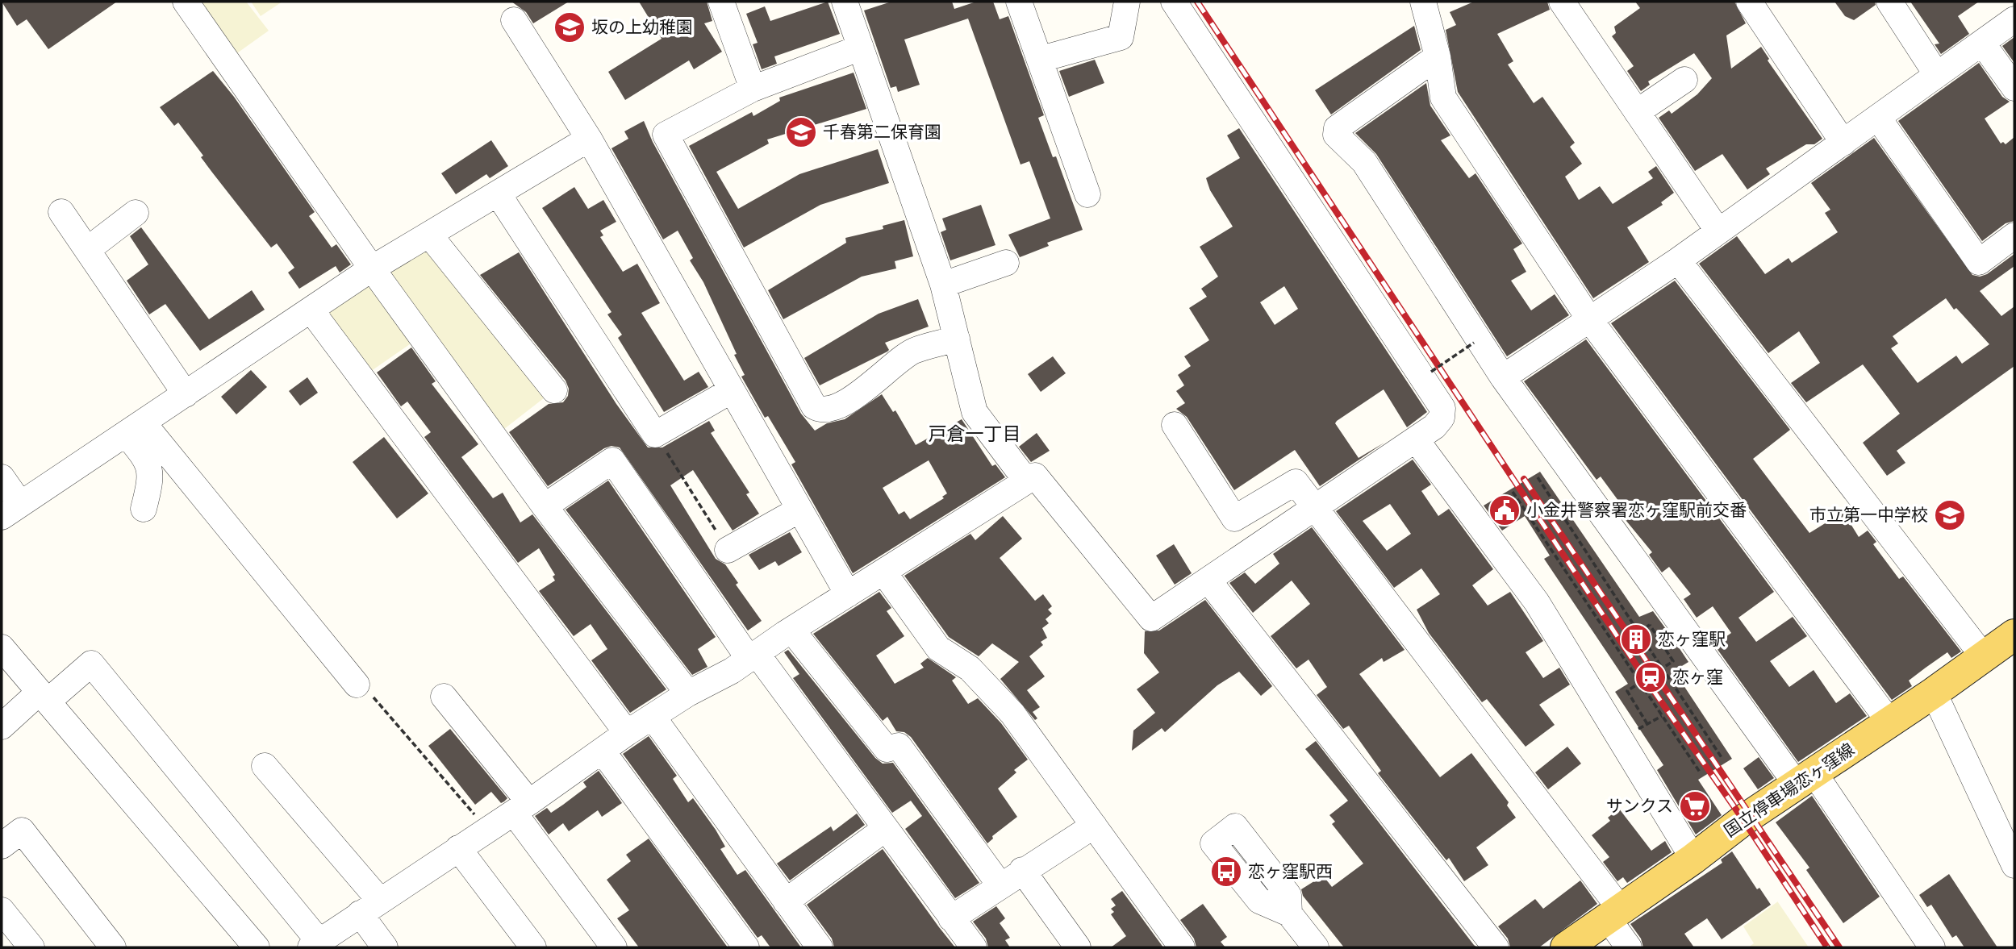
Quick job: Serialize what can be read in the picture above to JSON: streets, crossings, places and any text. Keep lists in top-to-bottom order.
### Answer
{
  "streets": {
    "main road": ["国立停車場恋ヶ窪線"]
  },
  "districts": ["戸倉一丁目"],
  "places": {
    "school or university": ["坂の上幼稚園", "千春第二保育園", "市立第一中学校"],
    "public building": ["小金井警察署恋ヶ窪駅前交番"],
    "building": ["恋ヶ窪駅"],
    "station": ["恋ヶ窪"],
    "supermarket": ["サンクス"],
    "bus stop": ["恋ヶ窪駅西"]
  }
}
